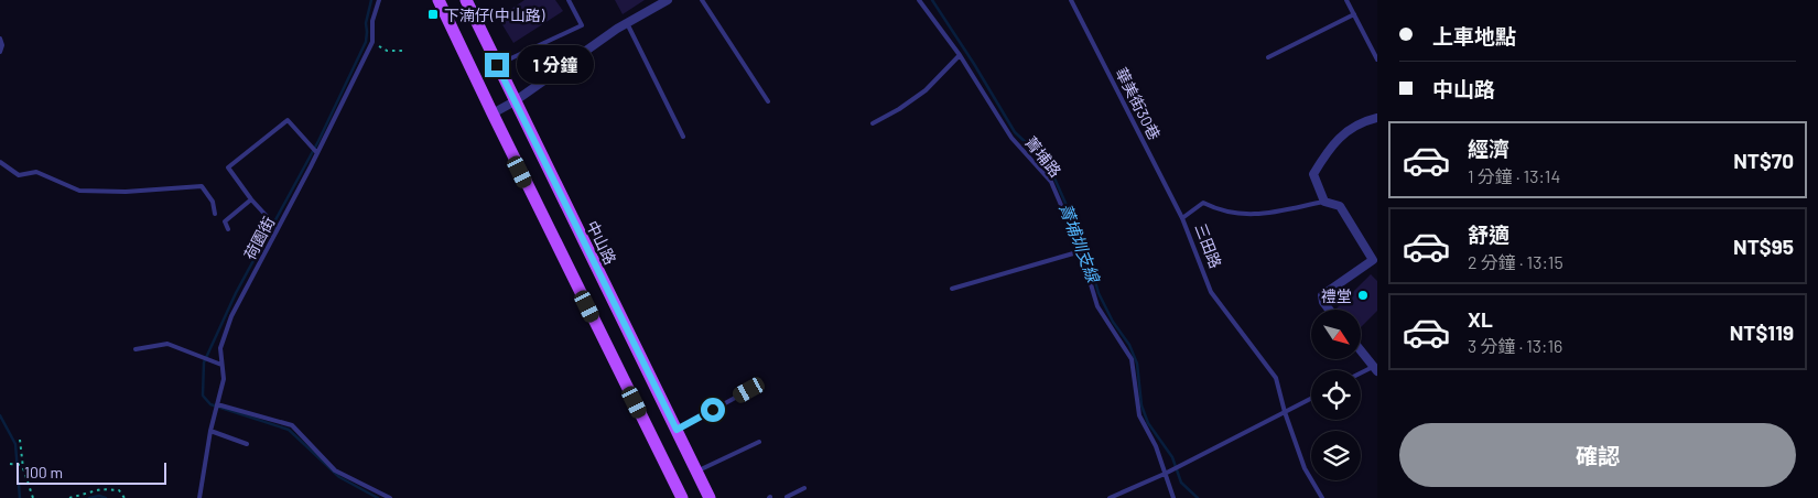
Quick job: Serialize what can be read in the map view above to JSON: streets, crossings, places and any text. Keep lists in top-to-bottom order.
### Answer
{
  "streets": {
    "main road": ["中山路"],
    "lane": [
      "華美街30巷",
      "菁埔路",
      "荷園街",
      "三田路"
    ]
  },
  "crossings": [
    ["華美街30巷", "三田路"]
  ],
  "water": ["菁埔圳支線"],
  "places": {
    "transit": ["下湳仔(中山路)"],
    "other": ["禮堂"]
  },
  "scale_bar": "100 m",
  "north": "bottom right",
  "page": {
    "banner": ["上車地點", "中山路"],
    "bubble": "1 分鐘",
    "list": [
      {
        "name": "經濟",
        "note": "1 分鐘 · 13:14",
        "value": "NT$70"
      },
      {
        "name": "舒適",
        "note": "2 分鐘 · 13:15",
        "value": "NT$95"
      },
      {
        "name": "XL",
        "note": "3 分鐘 · 13:16",
        "value": "NT$119"
      }
    ],
    "buttons": "確認",
    "scale": "100 m"
  }
}
